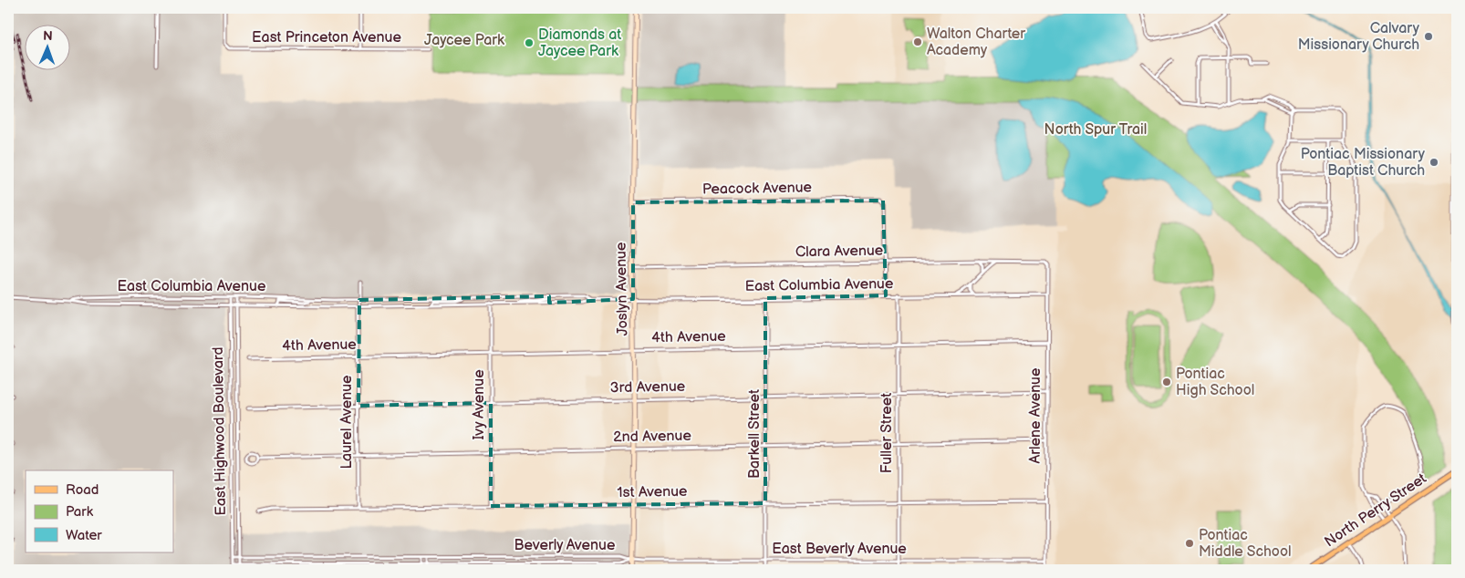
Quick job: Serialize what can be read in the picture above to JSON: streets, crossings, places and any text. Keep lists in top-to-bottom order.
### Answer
{
  "streets": {
    "main road": ["Joslyn Avenue", "North Perry Street"],
    "street": [
      "East Princeton Avenue",
      "Peacock Avenue",
      "Clara Avenue",
      "East Columbia Avenue",
      "4th Avenue",
      "3rd Avenue",
      "Ivy Avenue",
      "Arlene Avenue",
      "Laurel Avenue",
      "East Highwood Boulevard",
      "Fuller Street",
      "Barkell Street",
      "2nd Avenue",
      "1st Avenue",
      "Beverly Avenue",
      "East Beverly Avenue"
    ]
  },
  "crossings": [
    ["Peacock Avenue", "Clara Avenue"],
    ["Peacock Avenue", "Joslyn Avenue"],
    ["Clara Avenue", "Joslyn Avenue"],
    ["Clara Avenue", "Arlene Avenue"],
    ["East Columbia Avenue", "Joslyn Avenue"],
    ["East Columbia Avenue", "Ivy Avenue"],
    ["East Columbia Avenue", "Arlene Avenue"],
    ["East Columbia Avenue", "Laurel Avenue"],
    ["East Columbia Avenue", "East Highwood Boulevard"],
    ["East Columbia Avenue", "Fuller Street"],
    ["East Columbia Avenue", "Barkell Street"],
    ["Joslyn Avenue", "4th Avenue"],
    ["Joslyn Avenue", "3rd Avenue"],
    ["Joslyn Avenue", "2nd Avenue"],
    ["Joslyn Avenue", "1st Avenue"],
    ["Joslyn Avenue", "Beverly Avenue"],
    ["Joslyn Avenue", "East Beverly Avenue"],
    ["4th Avenue", "Ivy Avenue"],
    ["4th Avenue", "Arlene Avenue"],
    ["4th Avenue", "Laurel Avenue"],
    ["4th Avenue", "Fuller Street"],
    ["4th Avenue", "Barkell Street"],
    ["3rd Avenue", "Ivy Avenue"],
    ["3rd Avenue", "Arlene Avenue"],
    ["3rd Avenue", "Laurel Avenue"],
    ["3rd Avenue", "Fuller Street"],
    ["3rd Avenue", "Barkell Street"],
    ["Ivy Avenue", "2nd Avenue"],
    ["Ivy Avenue", "1st Avenue"],
    ["Arlene Avenue", "2nd Avenue"],
    ["Arlene Avenue", "1st Avenue"],
    ["Arlene Avenue", "East Beverly Avenue"],
    ["Laurel Avenue", "2nd Avenue"],
    ["Laurel Avenue", "1st Avenue"],
    ["East Highwood Boulevard", "Beverly Avenue"],
    ["Fuller Street", "2nd Avenue"],
    ["Fuller Street", "1st Avenue"],
    ["Fuller Street", "East Beverly Avenue"],
    ["Barkell Street", "2nd Avenue"],
    ["Barkell Street", "1st Avenue"],
    ["Barkell Street", "East Beverly Avenue"],
    ["Beverly Avenue", "East Beverly Avenue"]
  ],
  "parks": ["Jaycee Park", "North Spur Trail"],
  "places": [
    "Calvary Missionary Church",
    "Walton Charter Academy",
    "Diamonds at Jaycee Park",
    "Pontiac Missionary Baptist Church",
    "Pontiac High School",
    "Pontiac Middle School"
  ],
  "legend": ["Road", "Park", "Water"],
  "north": "top"
}
